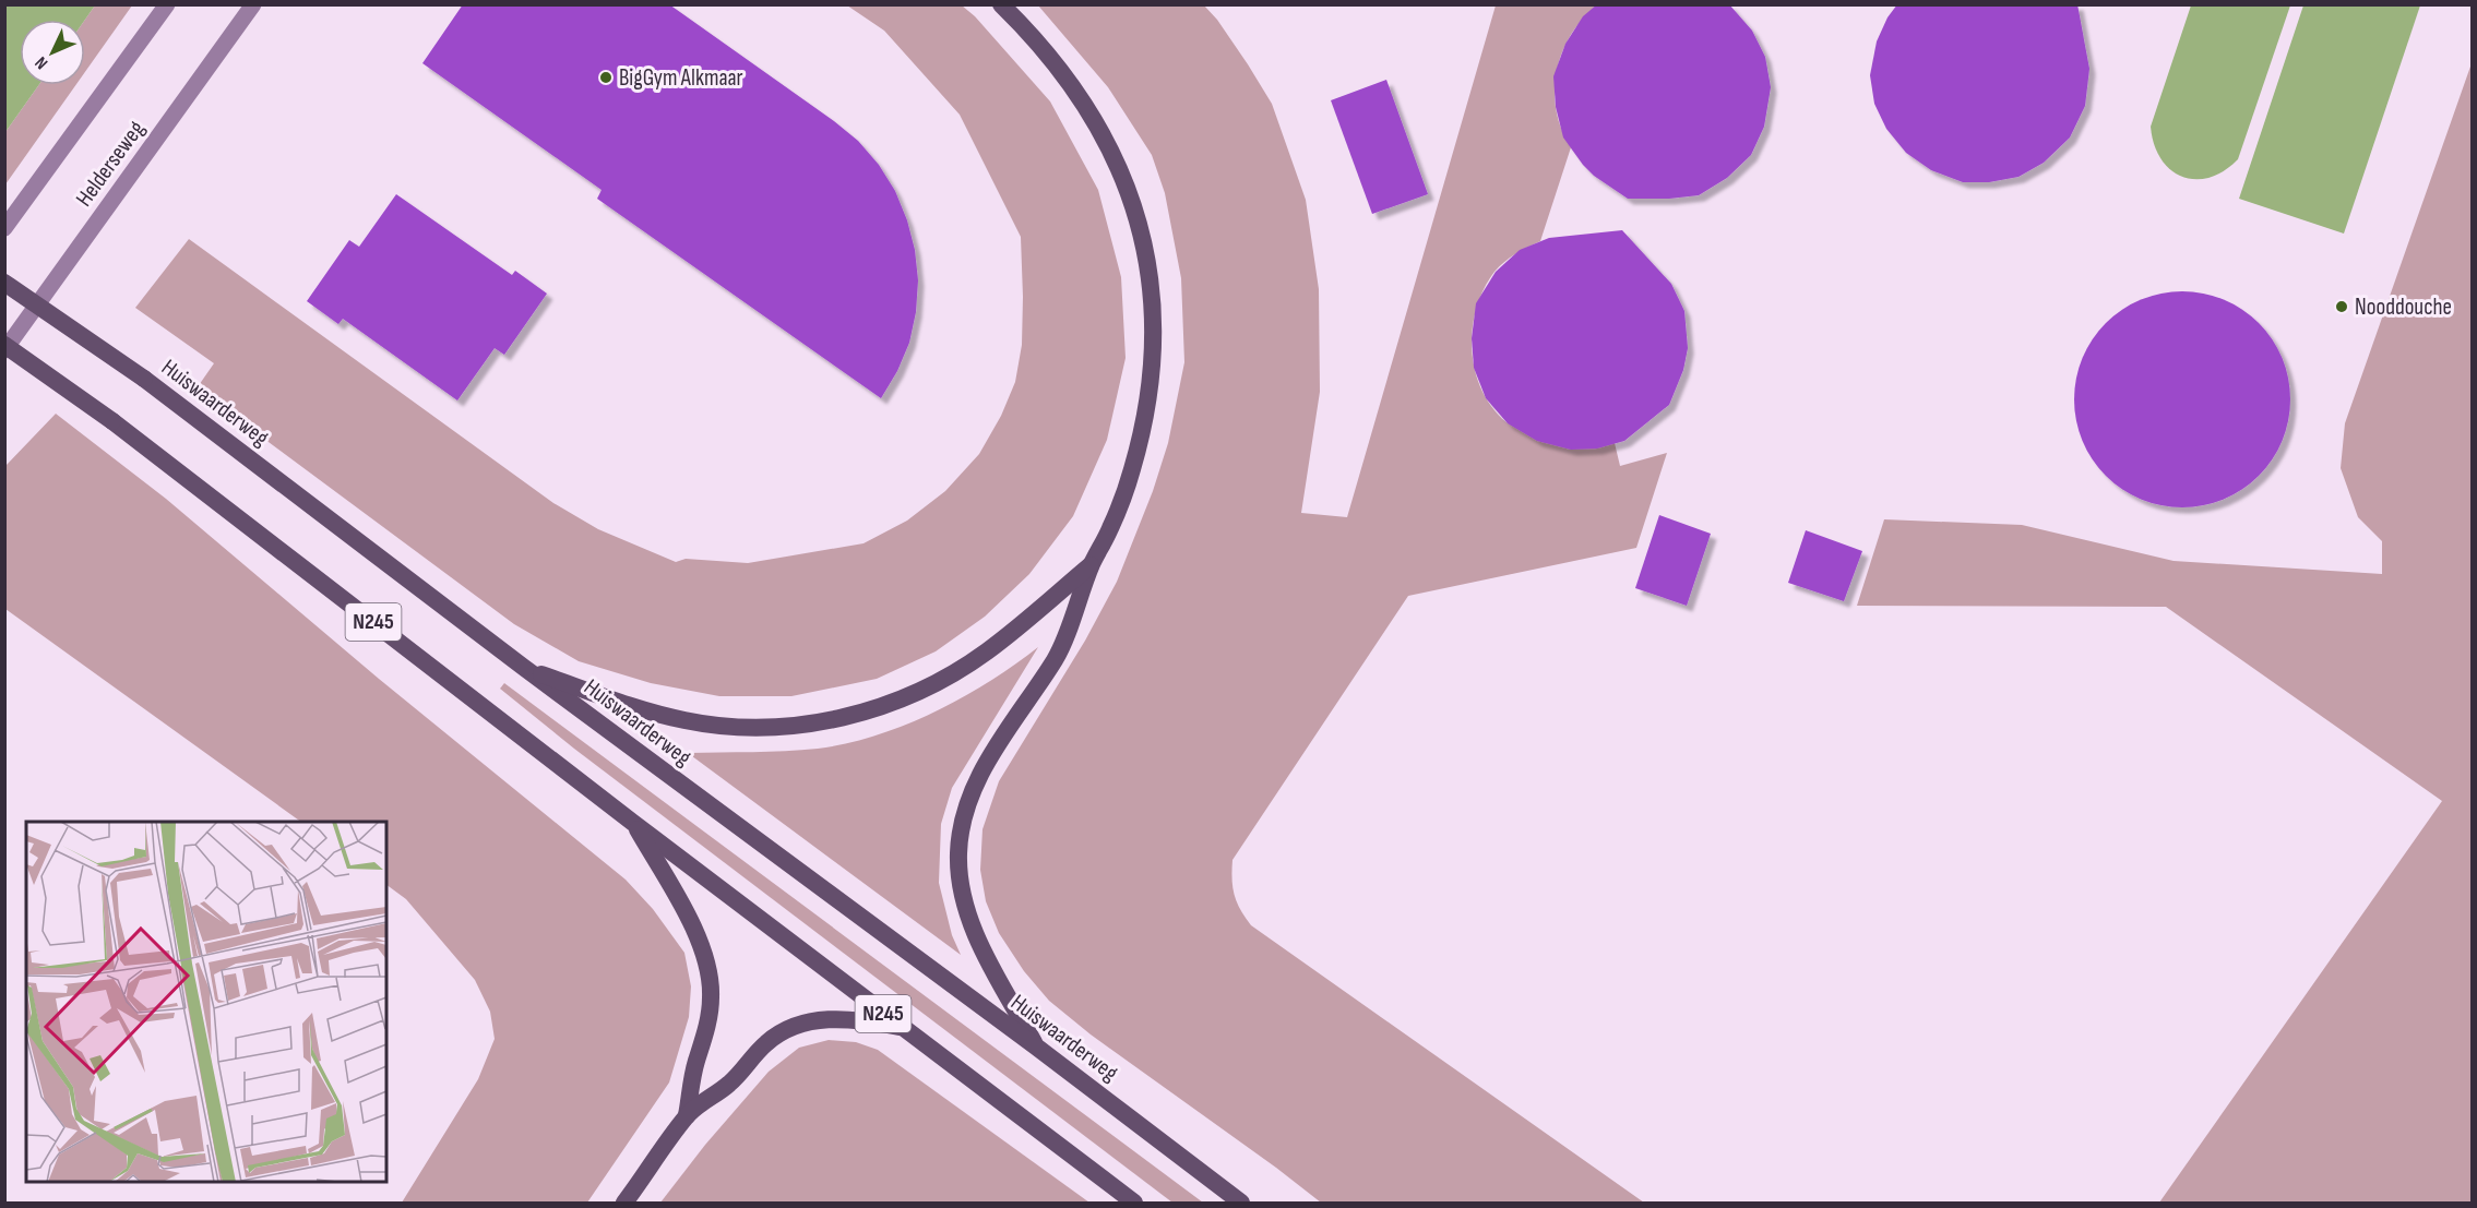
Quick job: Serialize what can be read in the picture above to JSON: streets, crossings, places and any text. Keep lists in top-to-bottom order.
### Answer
{
  "streets": {
    "highway": ["Huiswaarderweg", "N245"],
    "main road": ["Helderseweg"]
  },
  "places": ["BigGym Alkmaar", "Nooddouche"],
  "north": "bottom left"
}
